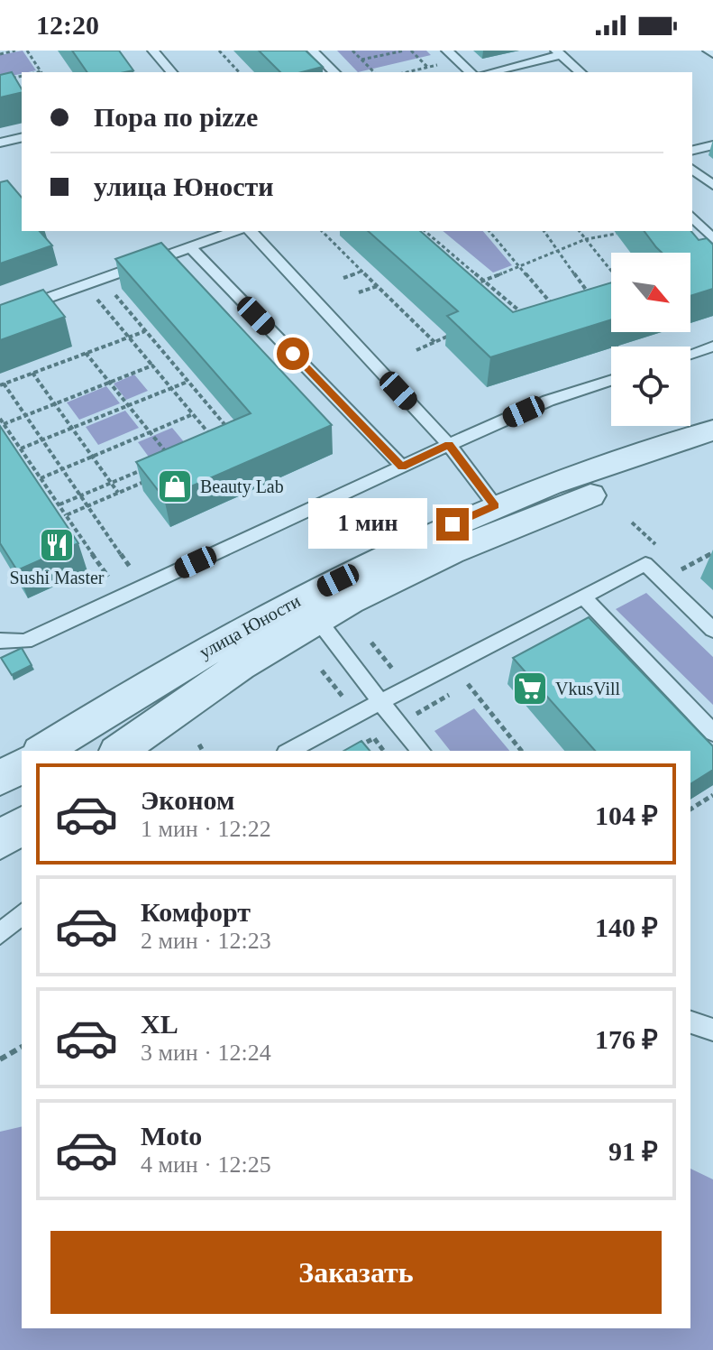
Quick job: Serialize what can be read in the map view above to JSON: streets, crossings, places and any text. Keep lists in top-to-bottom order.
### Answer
{
  "streets": {
    "street": ["улица Юности"]
  },
  "places": {
    "shop": ["Beauty Lab"],
    "restaurant": ["Sushi Master"],
    "supermarket": ["VkusVill"]
  },
  "north": "bottom right",
  "page": {
    "status": "12:20",
    "banner": ["Пора по pizze", "улица Юности"],
    "bubble": "1 мин",
    "list": [
      {
        "name": "Эконом",
        "note": "1 мин · 12:22",
        "value": "104 ₽"
      },
      {
        "name": "Комфорт",
        "note": "2 мин · 12:23",
        "value": "140 ₽"
      },
      {
        "name": "XL",
        "note": "3 мин · 12:24",
        "value": "176 ₽"
      },
      {
        "name": "Moto",
        "note": "4 мин · 12:25",
        "value": "91 ₽"
      }
    ],
    "buttons": "Заказать"
  }
}
